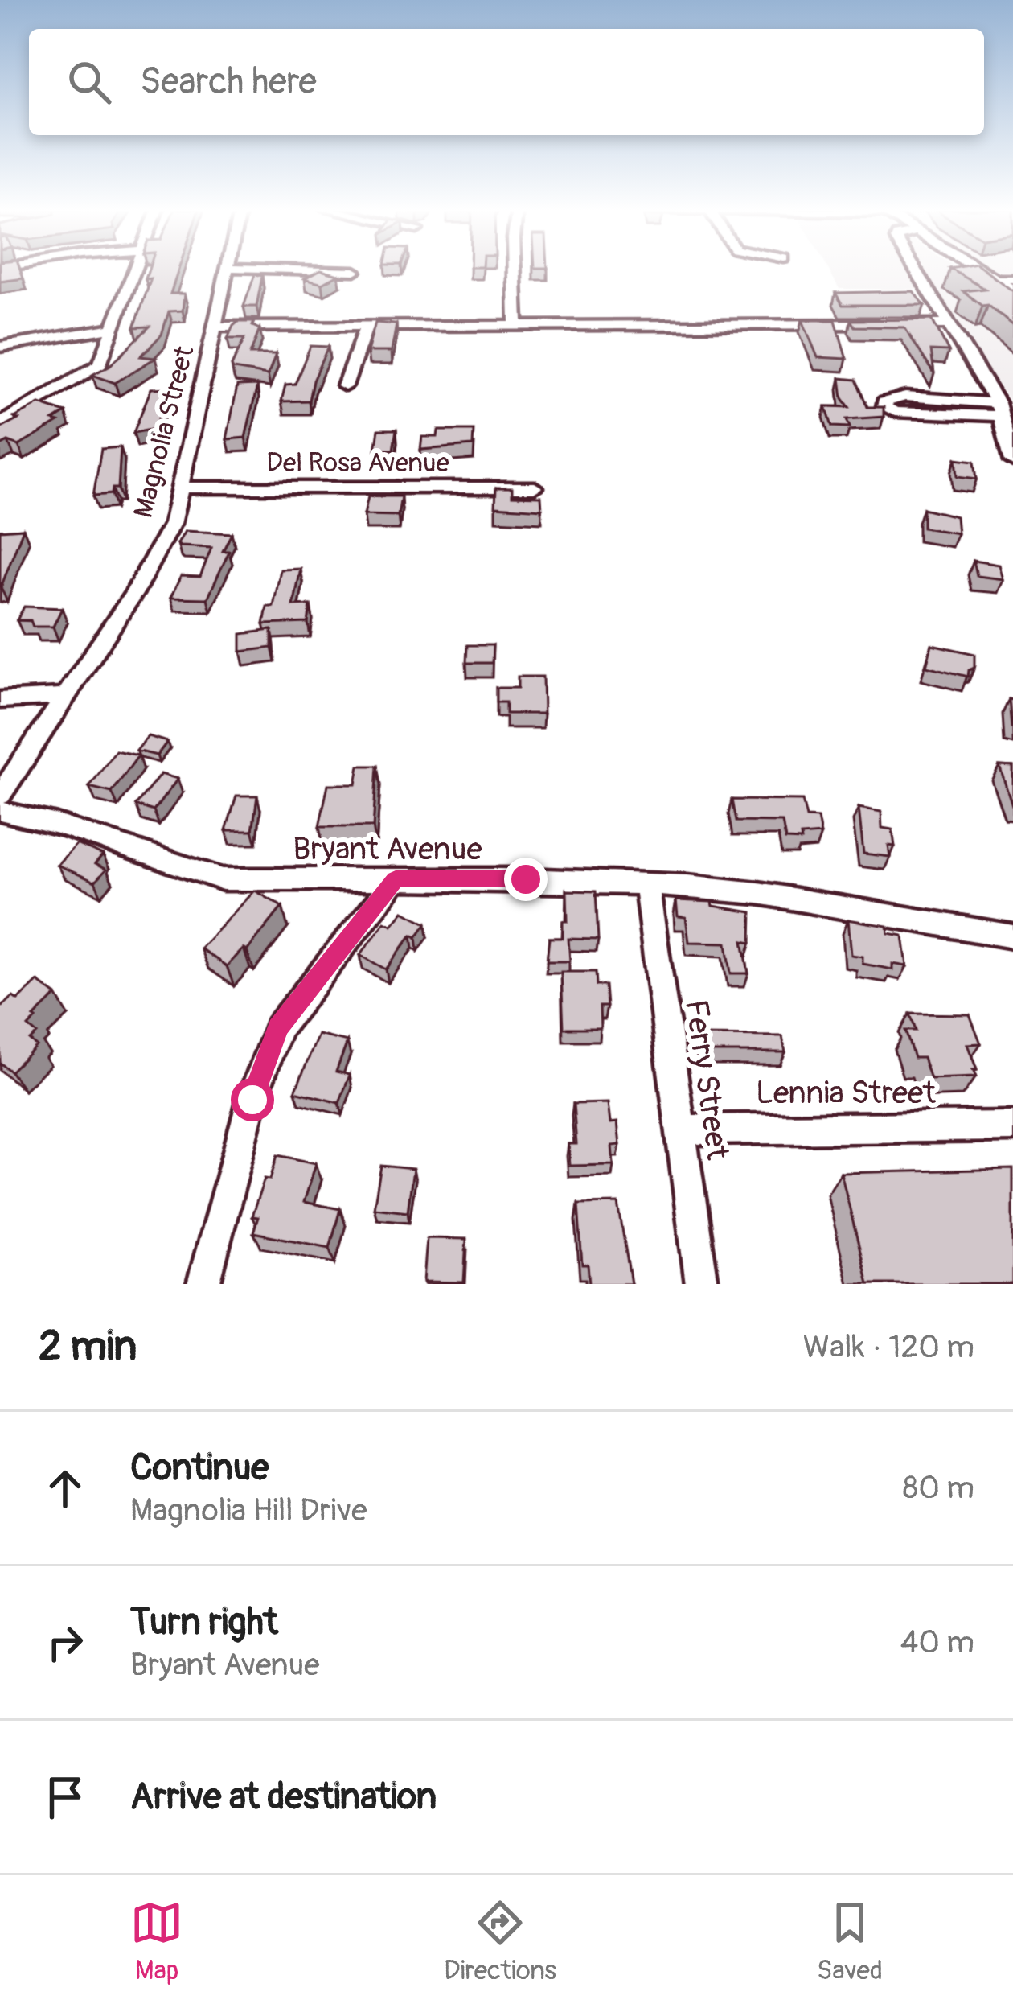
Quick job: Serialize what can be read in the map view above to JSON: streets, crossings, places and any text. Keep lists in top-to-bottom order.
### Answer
{
  "streets": {
    "street": [
      "Magnolia Street",
      "Del Rosa Avenue",
      "Bryant Avenue",
      "Ferry Street",
      "Lennia Street"
    ]
  },
  "crossings": [
    ["Magnolia Street", "Del Rosa Avenue"],
    ["Bryant Avenue", "Ferry Street"],
    ["Ferry Street", "Lennia Street"]
  ],
  "page": {
    "search": "Search here",
    "heading": ["2 min", "Walk · 120 m"],
    "list": [
      ["Continue", "Magnolia Hill Drive", "80 m"],
      ["Turn right", "Bryant Avenue", "40 m"],
      "Arrive at destination"
    ],
    "nav": ["Map", "Directions", "Saved"]
  }
}
